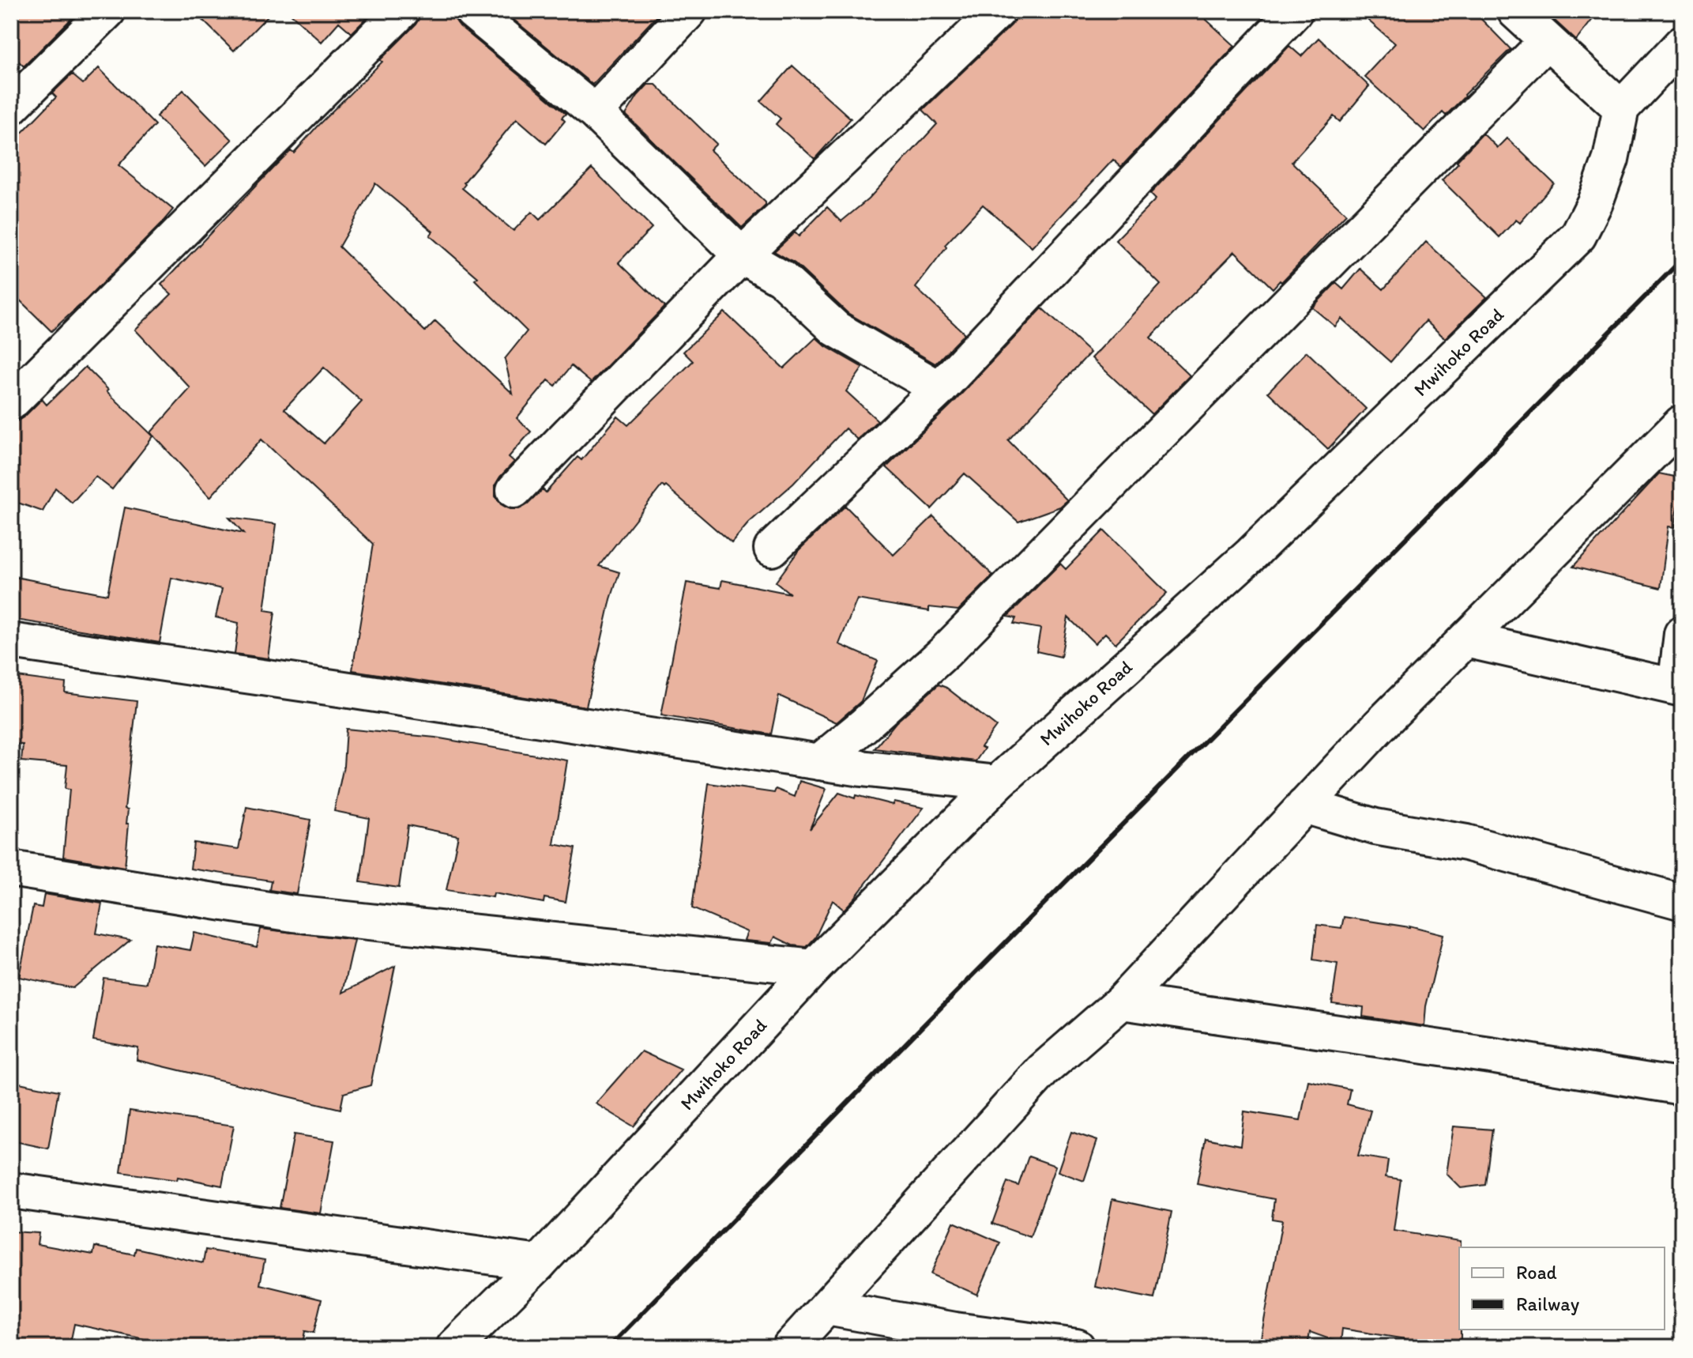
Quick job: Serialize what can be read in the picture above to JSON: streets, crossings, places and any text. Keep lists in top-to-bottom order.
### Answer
{
  "streets": {
    "street": ["Mwihoko Road"]
  },
  "legend": ["Road", "Railway"]
}
